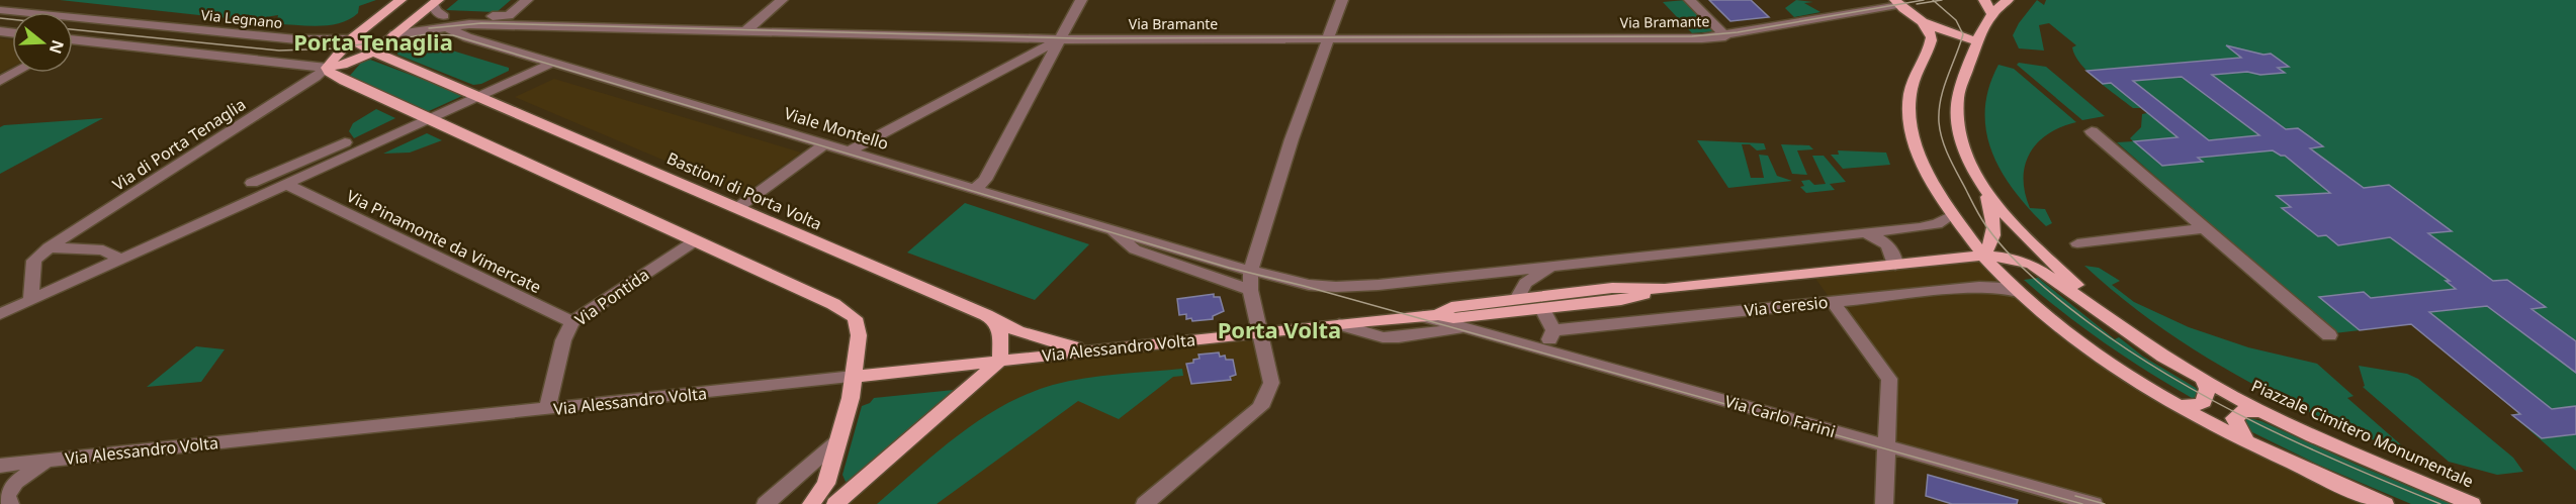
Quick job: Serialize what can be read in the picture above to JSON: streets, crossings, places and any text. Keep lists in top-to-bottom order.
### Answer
{
  "streets": {
    "main road": [
      "Via Legnano",
      "Bastioni di Porta Volta",
      "Via Ceresio",
      "Via Alessandro Volta",
      "Piazzale Cimitero Monumentale"
    ],
    "street": [
      "Via Bramante",
      "Viale Montello",
      "Via di Porta Tenaglia",
      "Via Pinamonte da Vimercate",
      "Via Pontida",
      "Via Carlo Farini"
    ]
  },
  "crossings": [
    ["Via Legnano", "Via Bramante"],
    ["Via Legnano", "Viale Montello"],
    ["Via Legnano", "Bastioni di Porta Volta"],
    ["Via Bramante", "Viale Montello"],
    ["Bastioni di Porta Volta", "Via Alessandro Volta"],
    ["Via Pinamonte da Vimercate", "Via Pontida"],
    ["Via Pontida", "Via Alessandro Volta"],
    ["Via Ceresio", "Piazzale Cimitero Monumentale"],
    ["Via Alessandro Volta", "Via Carlo Farini"]
  ],
  "districts": ["Porta Tenaglia", "Porta Volta"],
  "north": "right"
}
